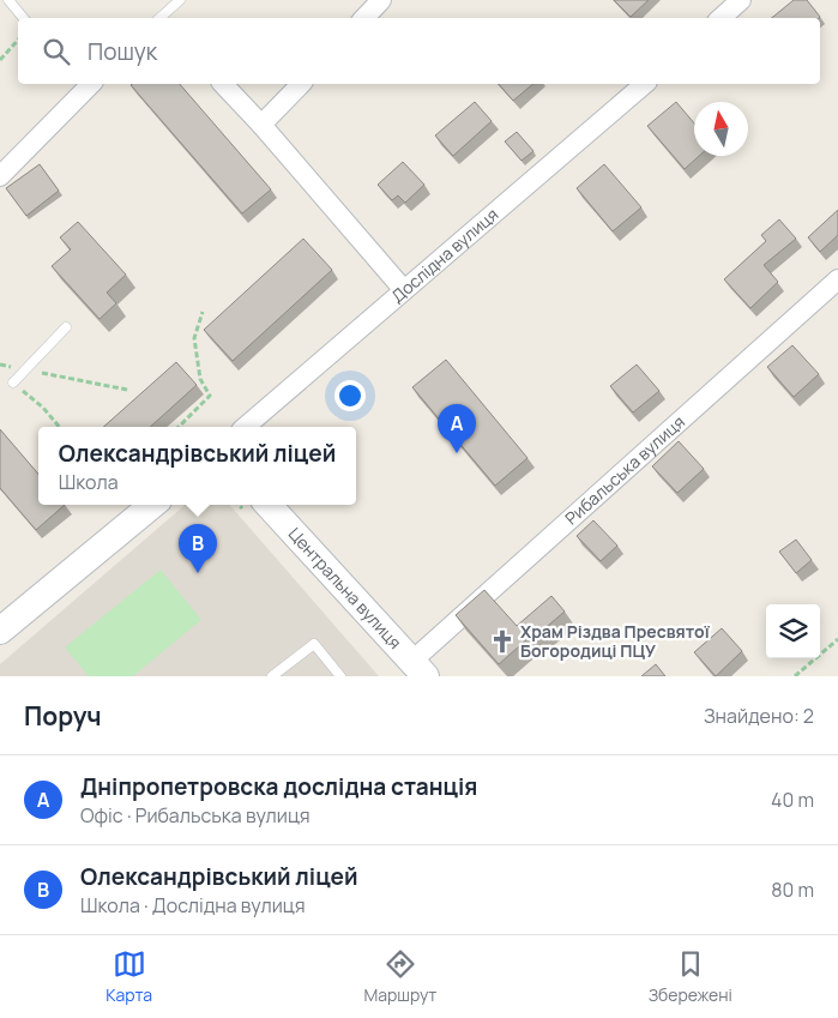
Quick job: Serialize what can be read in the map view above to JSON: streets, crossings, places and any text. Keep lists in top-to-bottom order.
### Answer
{
  "streets": {
    "street": ["Дослідна вулиця", "Рибальська вулиця", "Центральна вулиця"]
  },
  "crossings": [
    ["Рибальська вулиця", "Центральна вулиця"]
  ],
  "places": {
    "church": ["Храм Різдва Пресвятої Богородиці ПЦУ"]
  },
  "north": "top",
  "page": {
    "search": "Пошук",
    "pins": ["A", "B"],
    "popup": ["Олександрівський ліцей", "Школа"],
    "heading": ["Поруч", "Знайдено: 2"],
    "list": [
      {
        "mark": "A",
        "name": "Дніпропетровска дослідна станція",
        "note": "Офіс · Рибальська вулиця",
        "value": "40 m"
      },
      {
        "mark": "B",
        "name": "Олександрівський ліцей",
        "note": "Школа · Дослідна вулиця",
        "value": "80 m"
      }
    ],
    "nav": ["Карта", "Маршрут", "Збережені"]
  }
}
